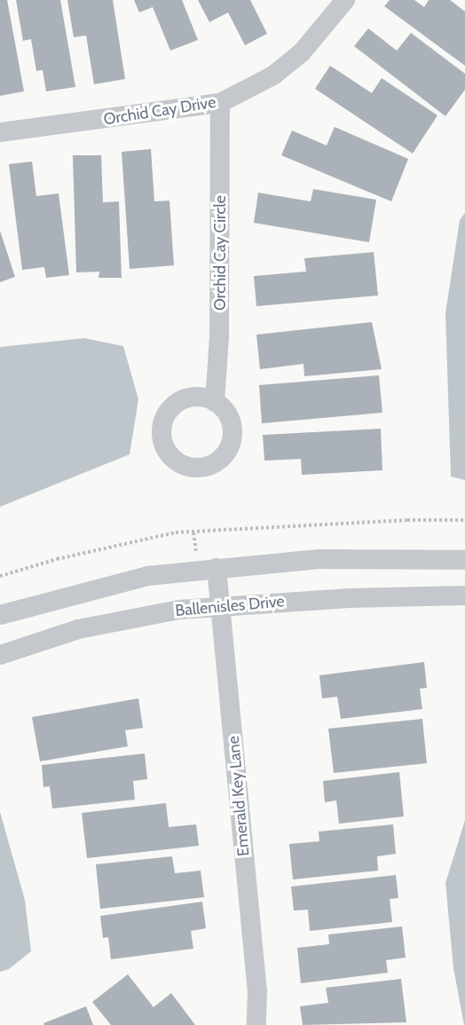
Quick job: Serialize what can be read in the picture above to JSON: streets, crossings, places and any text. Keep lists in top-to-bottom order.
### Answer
{
  "streets": {
    "street": [
      "Orchid Cay Drive",
      "Orchid Cay Circle",
      "Ballenisles Drive",
      "Emerald Key Lane"
    ]
  },
  "crossings": [
    ["Orchid Cay Drive", "Orchid Cay Circle"],
    ["Ballenisles Drive", "Emerald Key Lane"]
  ]
}
